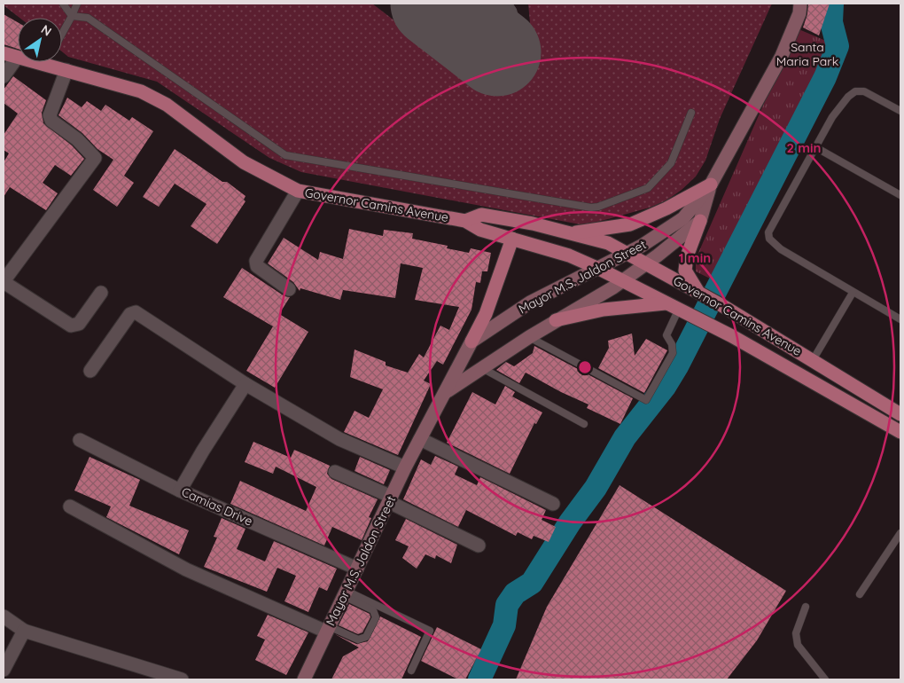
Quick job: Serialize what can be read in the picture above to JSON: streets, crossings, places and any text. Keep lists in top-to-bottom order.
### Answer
{
  "streets": {
    "main road": ["Governor Camins Avenue", "Mayor M.S. Jaldon Street"],
    "street": ["Camias Drive"]
  },
  "crossings": [
    ["Governor Camins Avenue", "Mayor M.S. Jaldon Street"],
    ["Mayor M.S. Jaldon Street", "Camias Drive"]
  ],
  "parks": ["Santa Maria Park"],
  "north": "top right",
  "rings": ["2 min", "1 min"]
}
